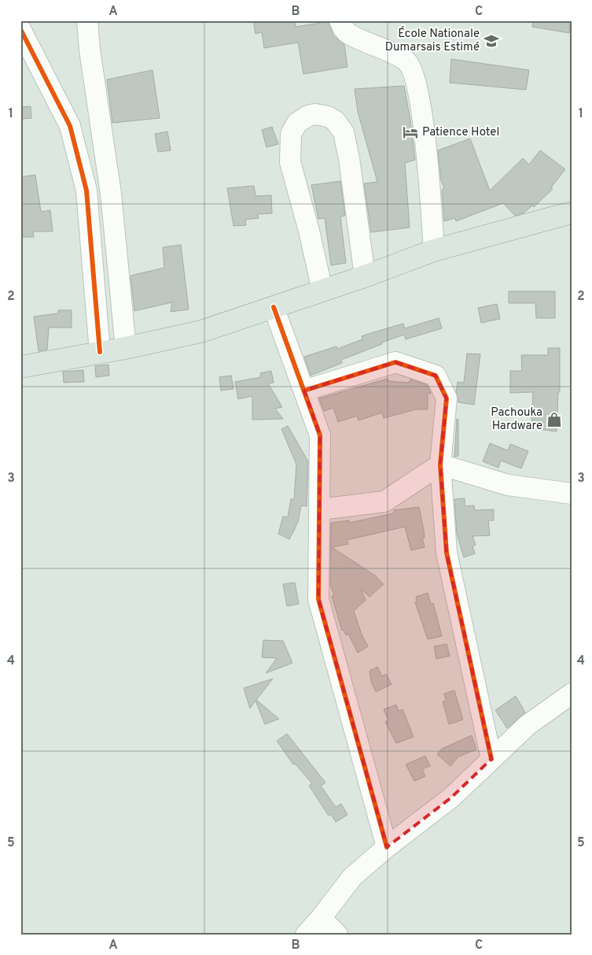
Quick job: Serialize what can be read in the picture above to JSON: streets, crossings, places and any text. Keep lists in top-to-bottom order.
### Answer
{
  "places": {
    "school or university": ["École Nationale Dumarsais Estimé"],
    "hotel": ["Patience Hotel"],
    "shop": ["Pachouka Hardware"]
  },
  "grid": {
    "columns": ["A", "B", "C"],
    "rows": [
      "1",
      "2",
      "3",
      "4",
      "5"
    ]
  }
}
